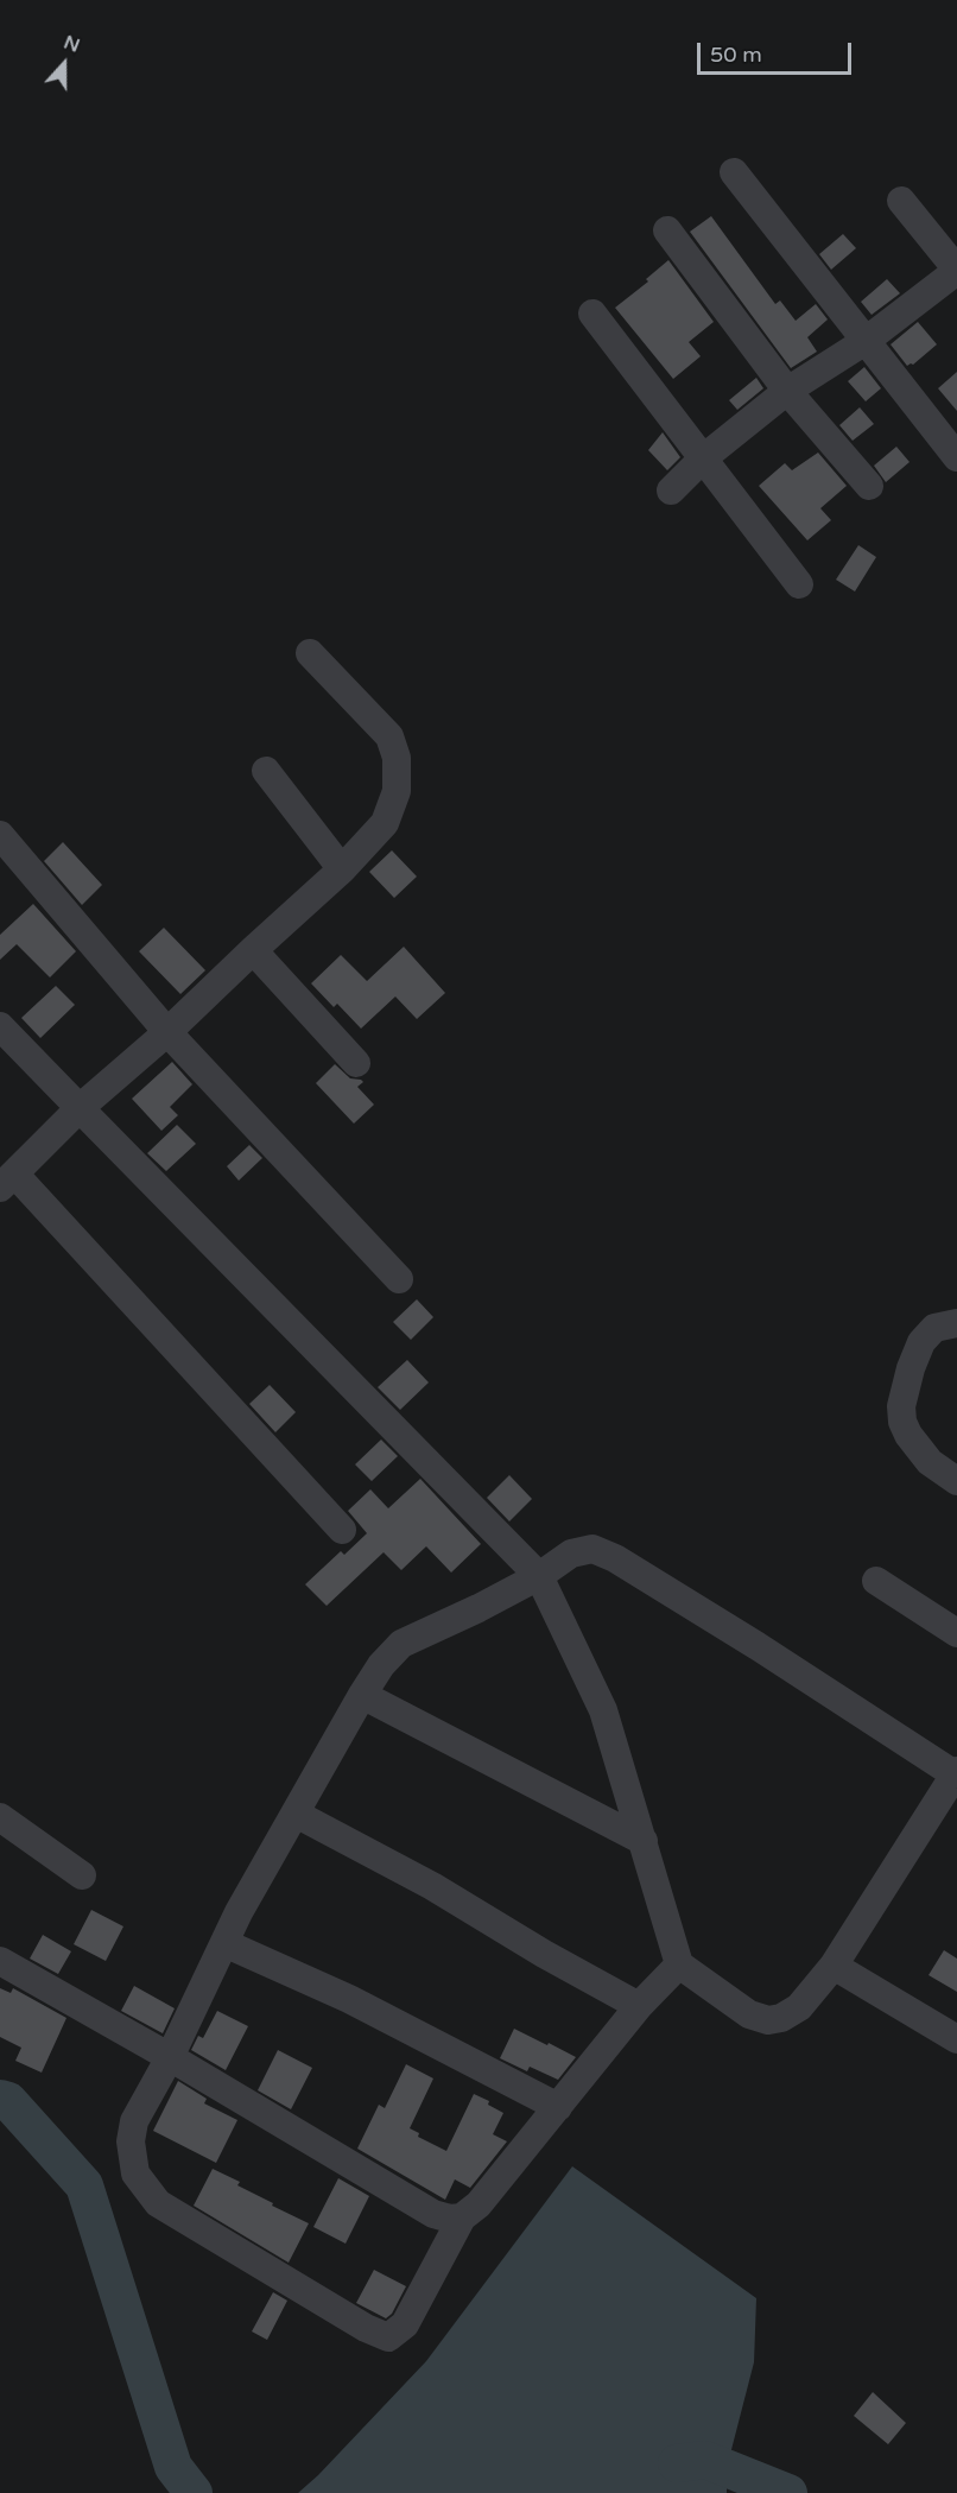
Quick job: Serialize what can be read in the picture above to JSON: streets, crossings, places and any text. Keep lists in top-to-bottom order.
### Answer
{
  "scale_bar": "50 m",
  "north": "top"
}
